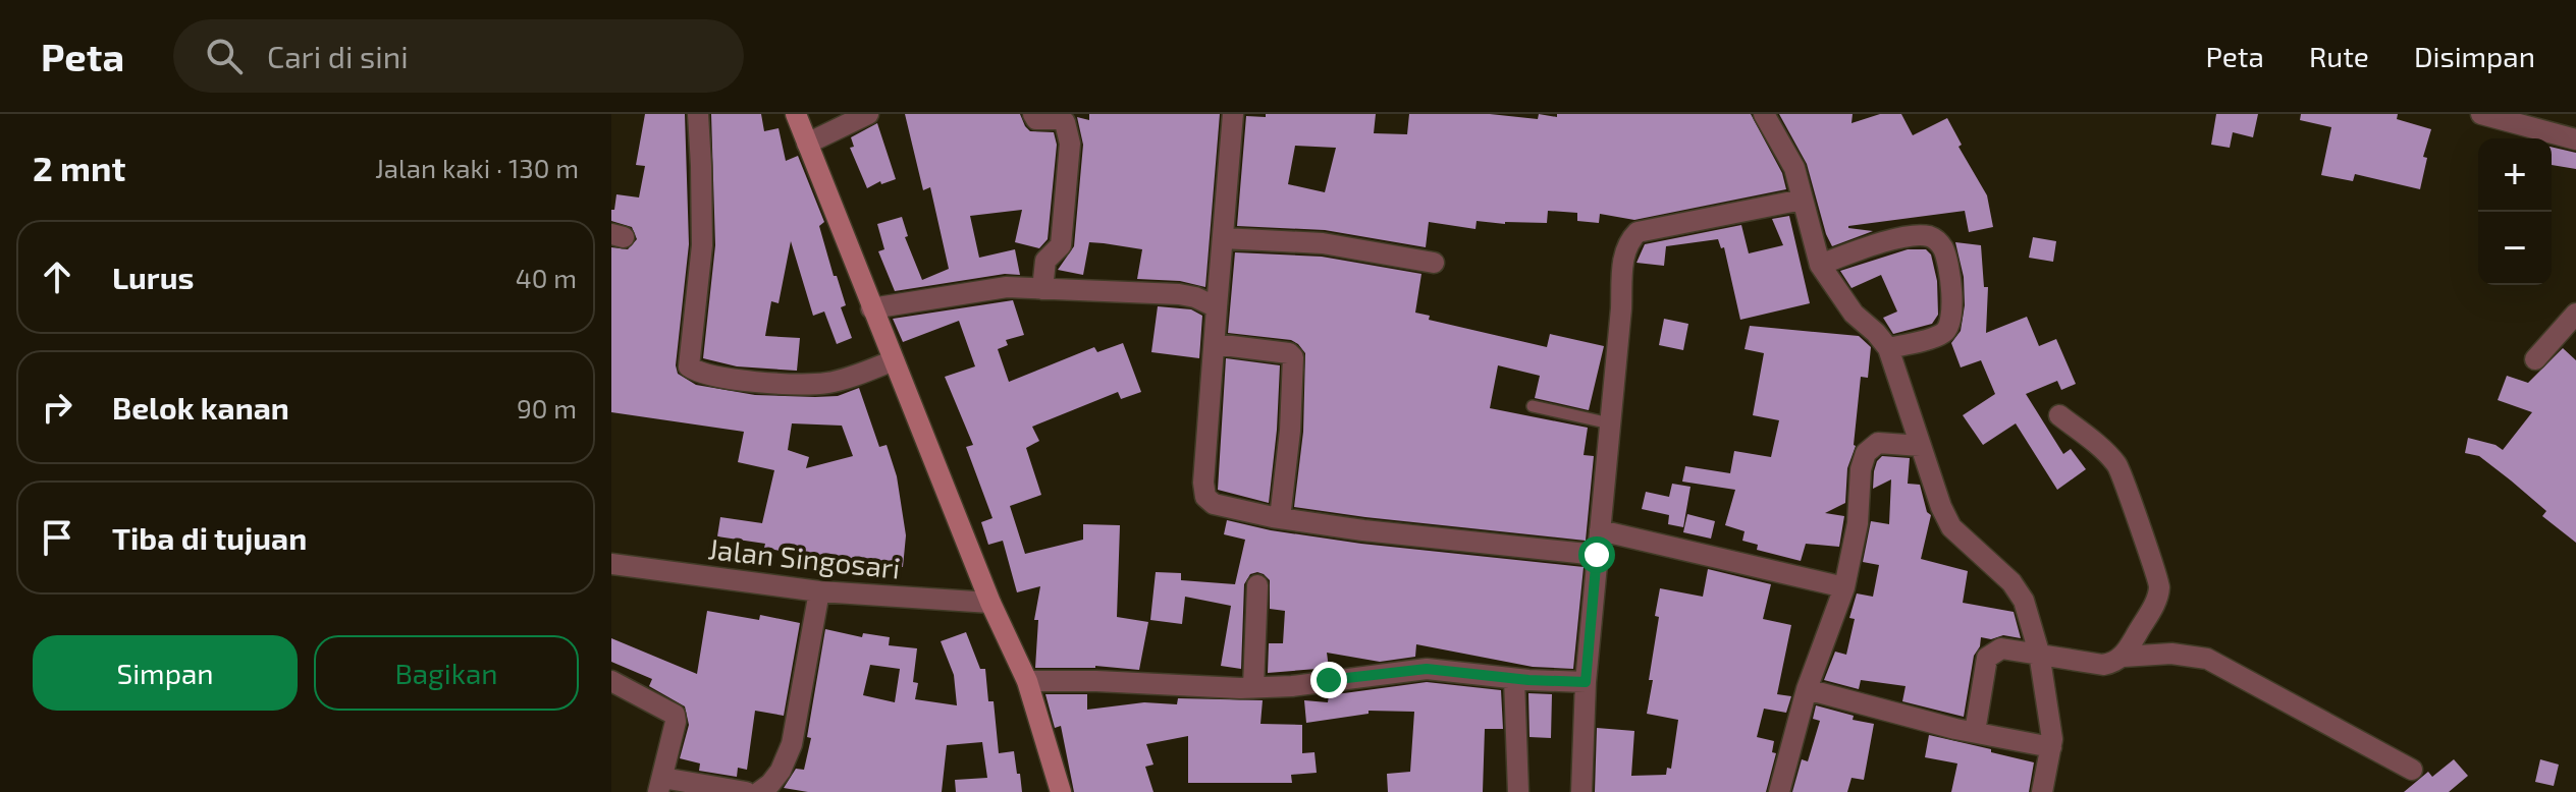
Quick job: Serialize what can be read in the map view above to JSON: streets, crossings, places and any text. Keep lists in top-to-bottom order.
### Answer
{
  "streets": {
    "street": ["Jalan Singosari"]
  },
  "page": {
    "header": "Peta",
    "search": "Cari di sini",
    "nav": ["Peta", "Rute", "Disimpan"],
    "heading": ["2 mnt", "Jalan kaki · 130 m"],
    "map_buttons": ["+", "−"],
    "list": [
      ["Lurus", "40 m"],
      ["Belok kanan", "90 m"],
      "Tiba di tujuan"
    ],
    "buttons": ["Simpan", "Bagikan"]
  }
}
